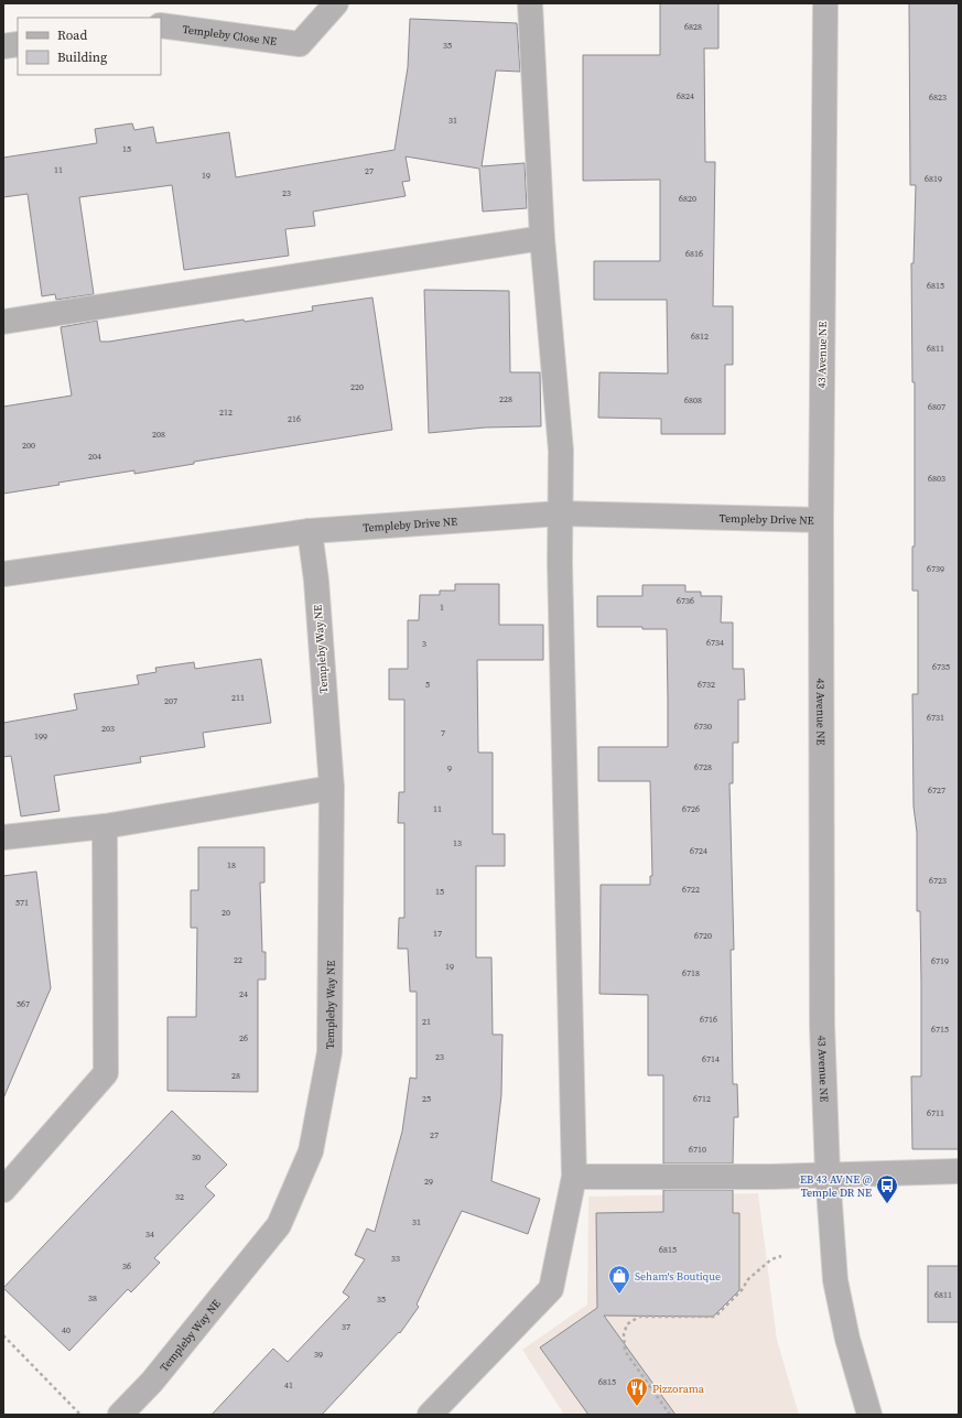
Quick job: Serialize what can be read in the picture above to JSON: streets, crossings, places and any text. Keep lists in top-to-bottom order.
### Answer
{
  "streets": {
    "street": [
      "Templeby Close NE",
      "43 Avenue NE",
      "Templeby Drive NE",
      "Templeby Way NE"
    ]
  },
  "crossings": [
    ["43 Avenue NE", "Templeby Drive NE"],
    ["Templeby Drive NE", "Templeby Way NE"]
  ],
  "places": {
    "bus stop": ["EB 43 AV NE @ Temple DR NE"],
    "shop": ["Seham's Boutique"],
    "restaurant": ["Pizzorama"]
  },
  "house_numbers": [
    "6828",
    "35",
    "6824",
    "6823",
    "31",
    "15",
    "11",
    "27",
    "19",
    "6819",
    "23",
    "6820",
    "6816",
    "6815",
    "6812",
    "6811",
    "220",
    "228",
    "6808",
    "6807",
    "212",
    "216",
    "208",
    "200",
    "204",
    "6803",
    "6739",
    "6736",
    "1",
    "6734",
    "3",
    "6735",
    "5",
    "6732",
    "211",
    "207",
    "6731",
    "6730",
    "203",
    "7",
    "199",
    "6728",
    "9",
    "6727",
    "11",
    "6726",
    "13",
    "6724",
    "18",
    "6723",
    "6722",
    "15",
    "571",
    "20",
    "17",
    "6720",
    "22",
    "6719",
    "19",
    "6718",
    "24",
    "567",
    "6716",
    "21",
    "6715",
    "26",
    "23",
    "6714",
    "28",
    "25",
    "6712",
    "6711",
    "27",
    "6710",
    "30",
    "29",
    "32",
    "31",
    "34",
    "6815",
    "33",
    "36",
    "6811",
    "38",
    "35",
    "37",
    "40",
    "39",
    "6815",
    "41"
  ],
  "legend": ["Road", "Building"]
}
